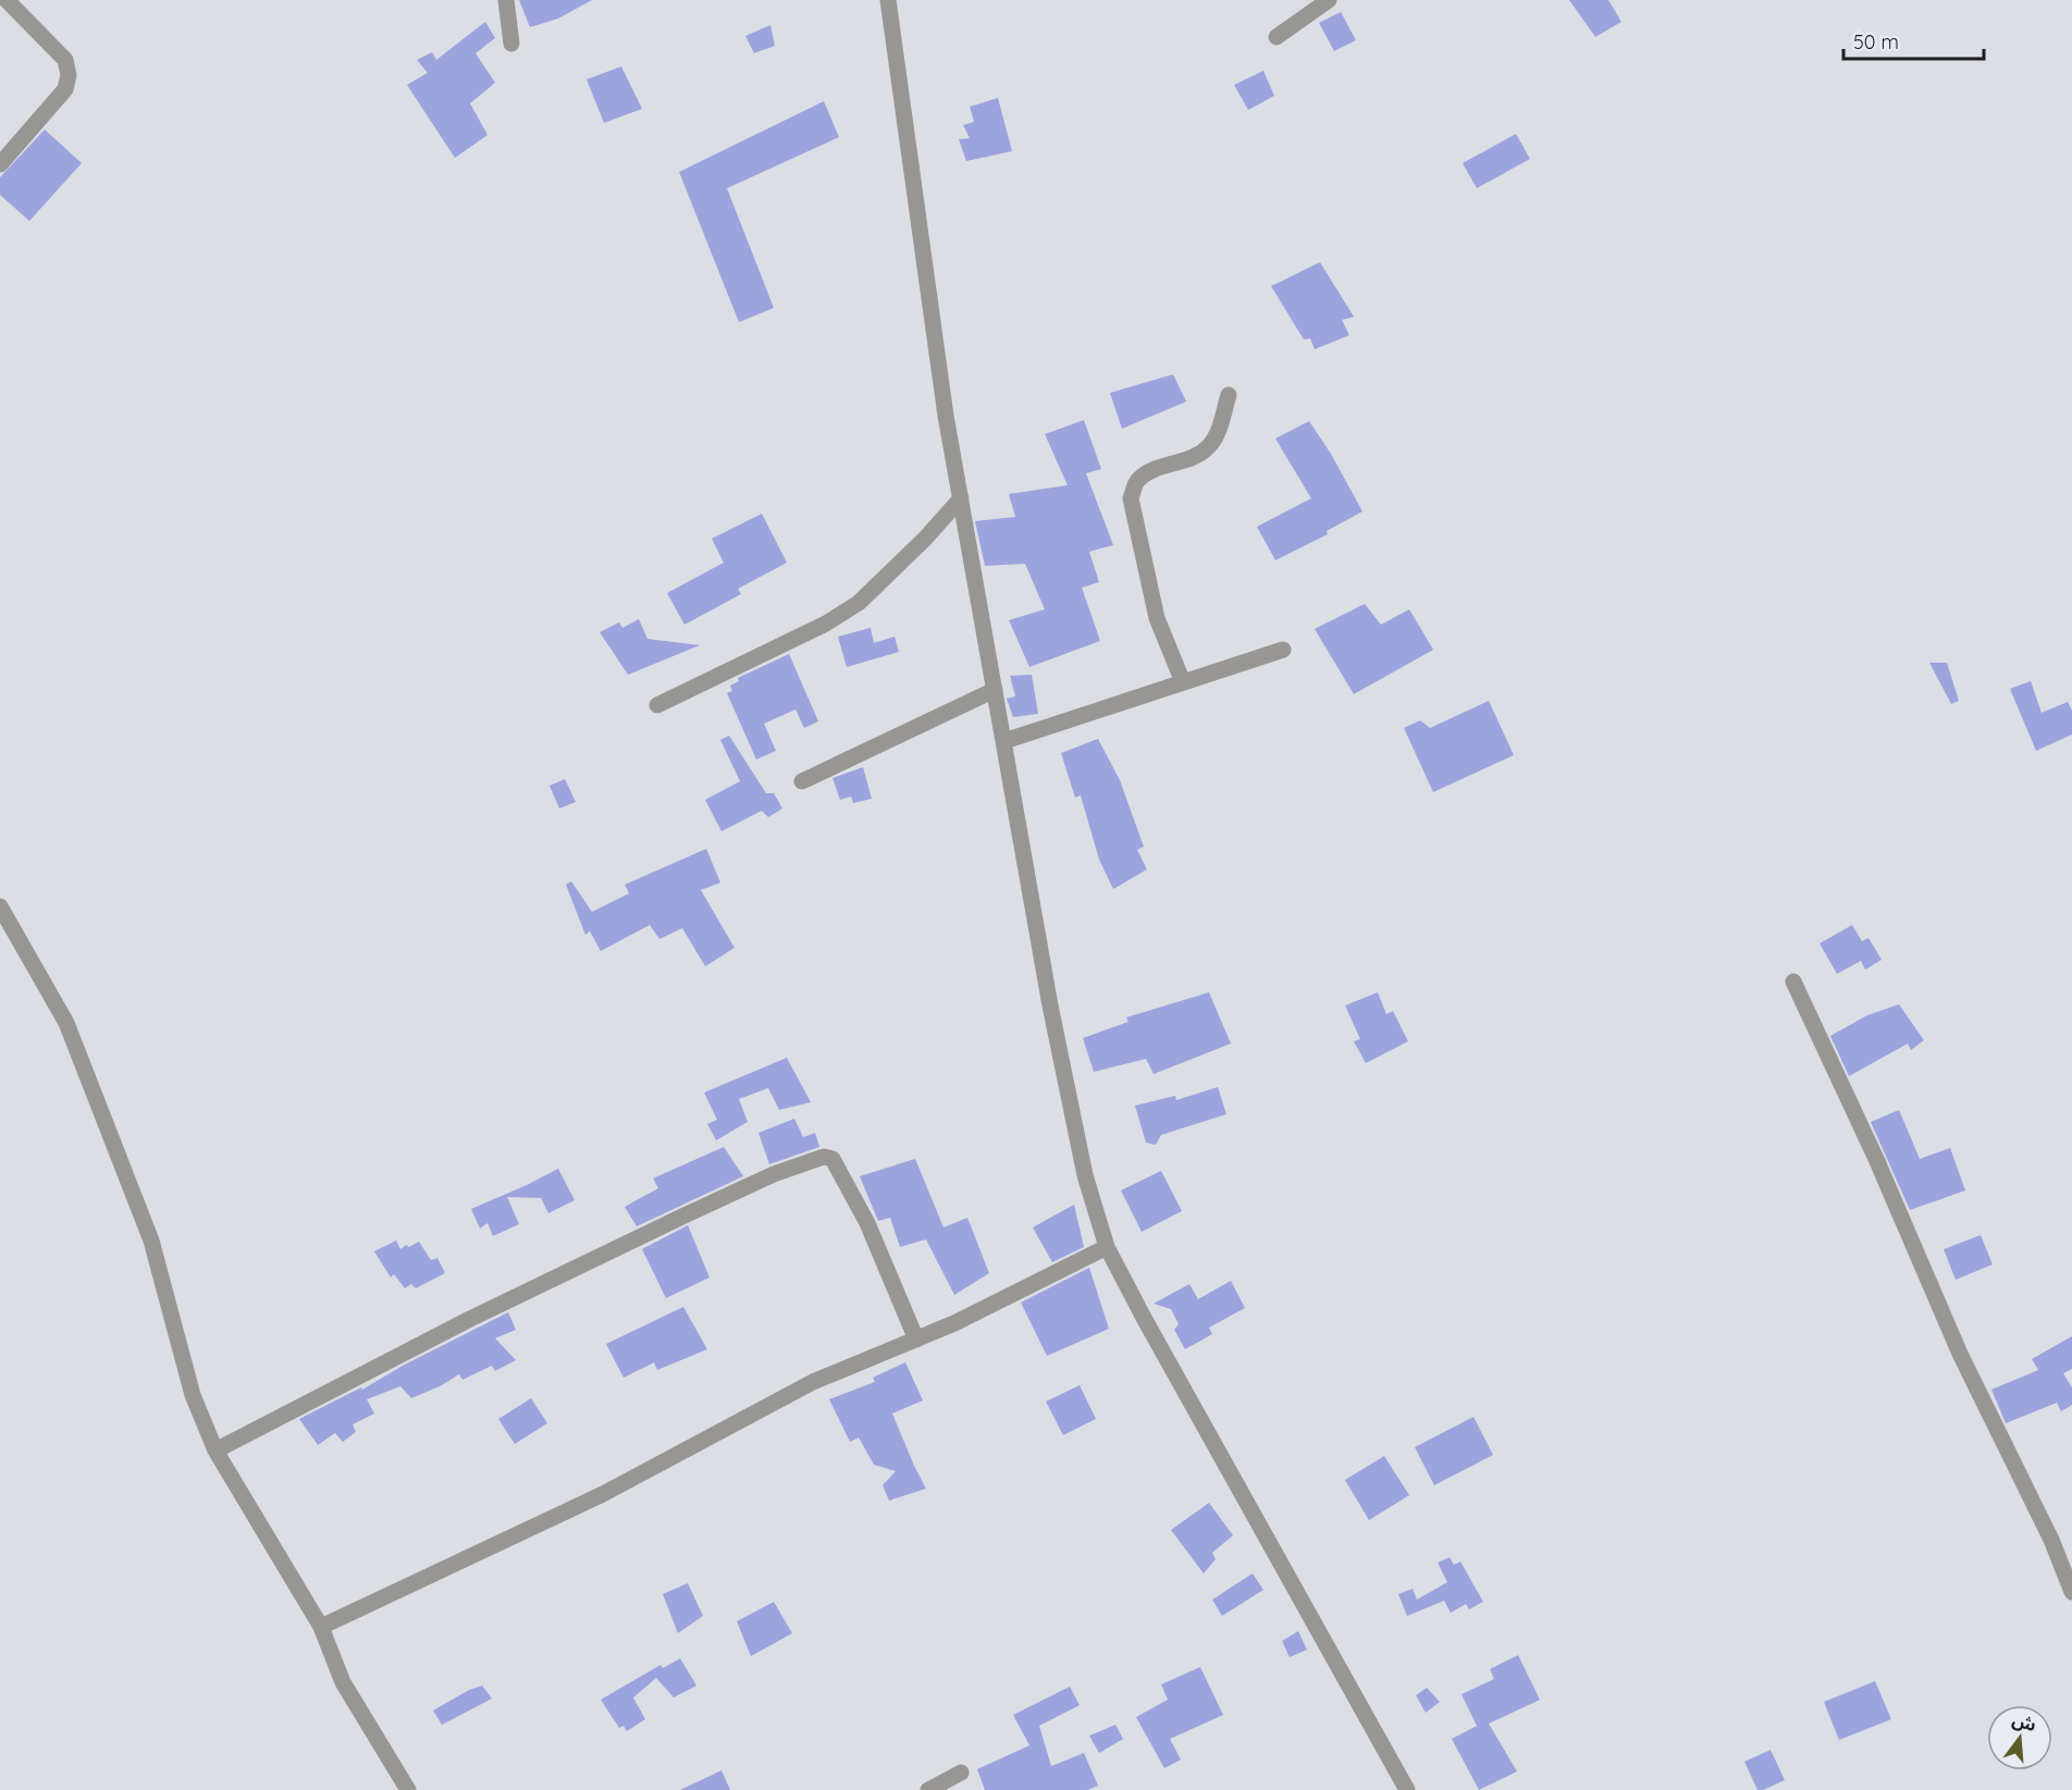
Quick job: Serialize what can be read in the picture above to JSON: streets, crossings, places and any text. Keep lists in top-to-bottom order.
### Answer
{
  "scale_bar": "50 m",
  "north": "top"
}
